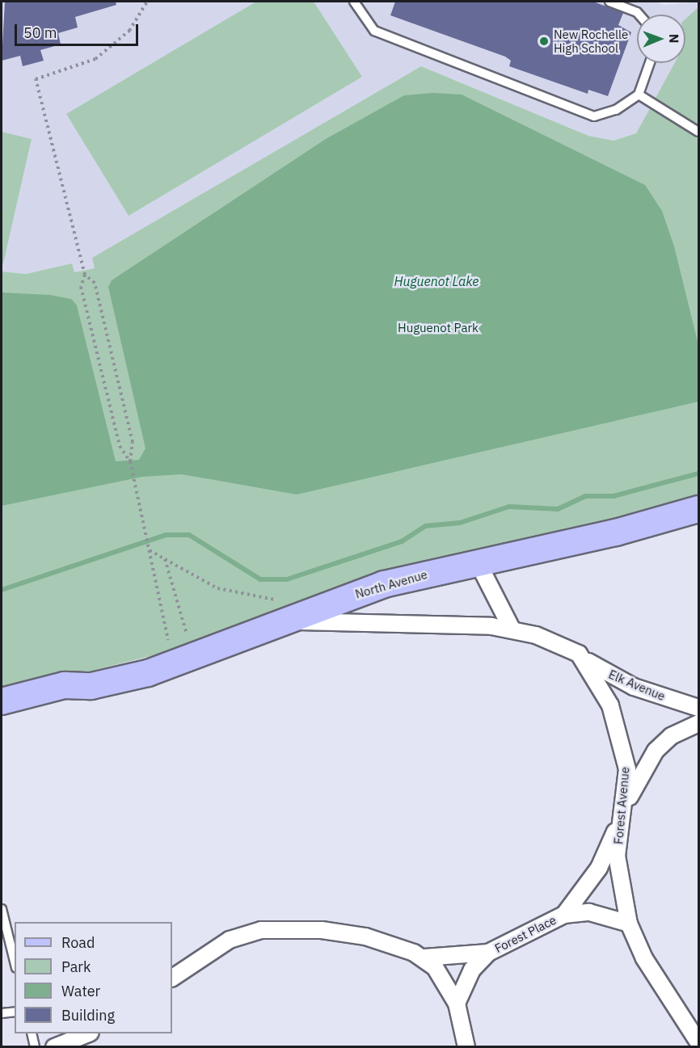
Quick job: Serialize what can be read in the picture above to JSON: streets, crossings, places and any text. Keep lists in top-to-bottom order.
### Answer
{
  "streets": {
    "main road": ["North Avenue"],
    "street": ["Elk Avenue", "Forest Avenue", "Forest Place"]
  },
  "crossings": [
    ["Elk Avenue", "Forest Avenue"],
    ["Forest Avenue", "Forest Place"]
  ],
  "water": ["Huguenot Lake"],
  "parks": ["Huguenot Park"],
  "places": ["New Rochelle High School"],
  "legend": [
    "Road",
    "Park",
    "Water",
    "Building"
  ],
  "scale_bar": "50 m",
  "north": "right"
}
